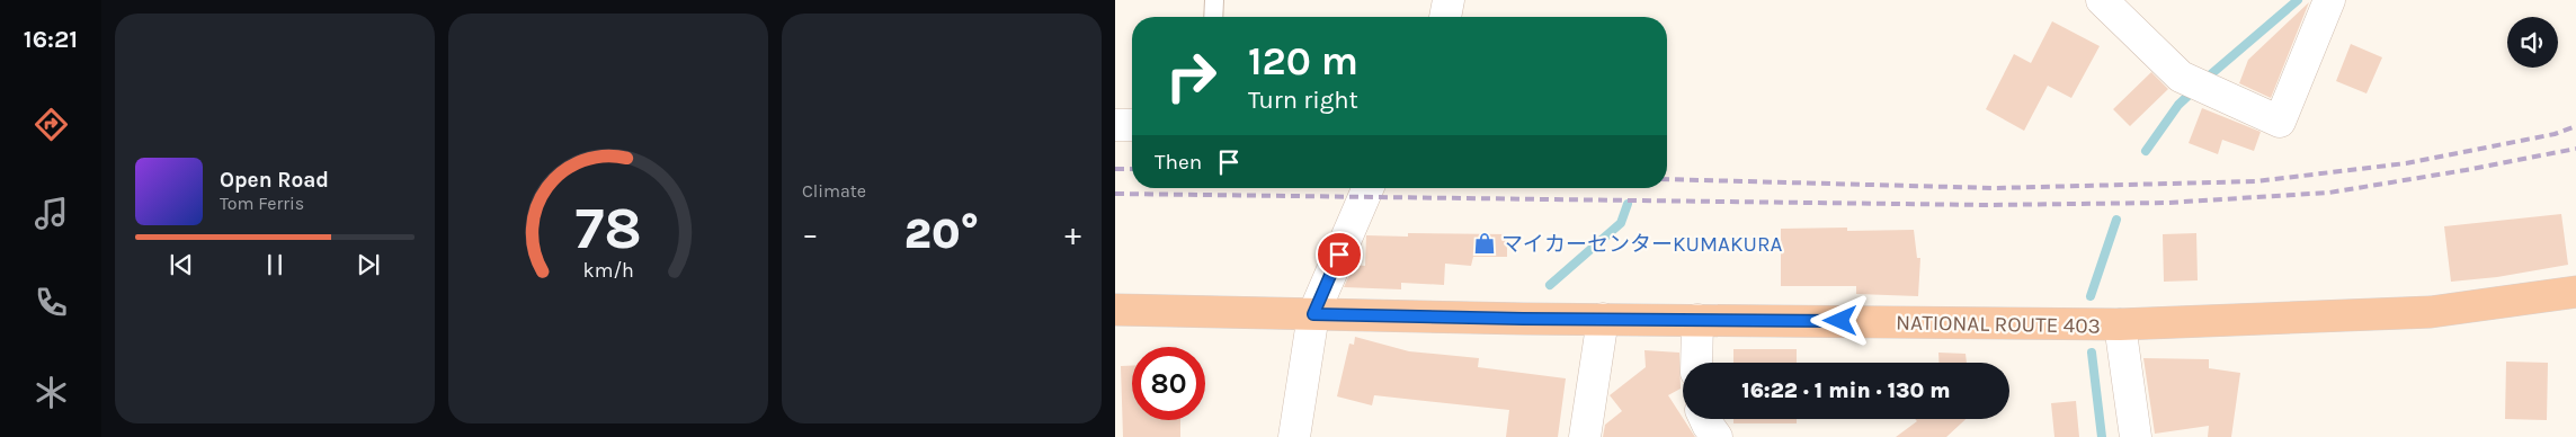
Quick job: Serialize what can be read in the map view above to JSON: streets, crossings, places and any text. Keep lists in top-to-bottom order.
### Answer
{
  "streets": {
    "highway": ["NATIONAL ROUTE 403"]
  },
  "places": {
    "shop": ["マイカーセンターKUMAKURA"]
  },
  "page": {
    "tabs": "16:21",
    "tile": "Climate",
    "turn": ["120 m", "Turn right"],
    "then": "Then",
    "song": ["Open Road", "Tom Ferris"],
    "heat": ["−", "20°", "+"],
    "limit": "80",
    "trip": "16:22 · 1 min · 130 m",
    "gauge": ["78", "km/h"]
  }
}
